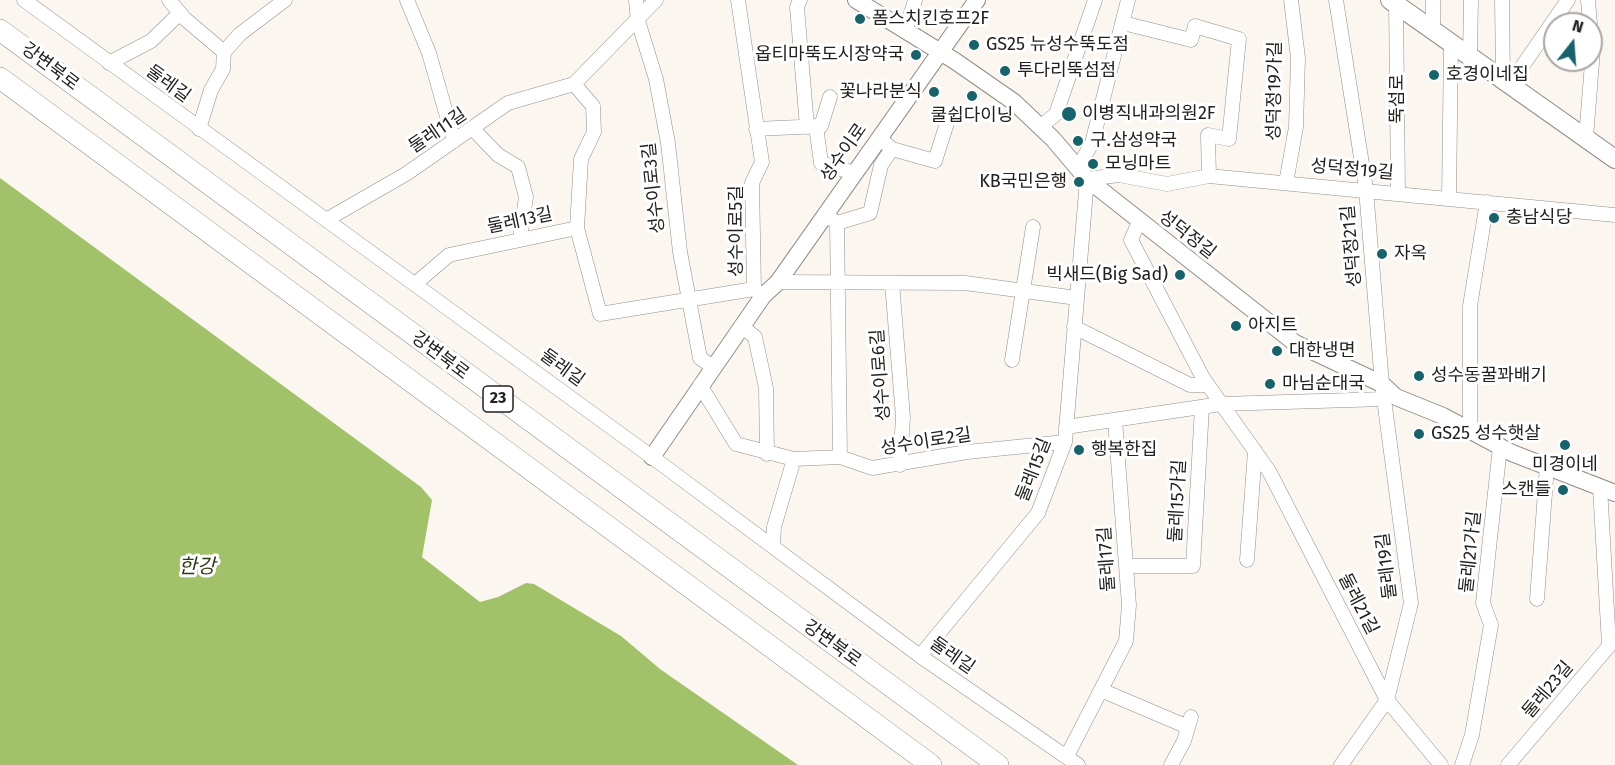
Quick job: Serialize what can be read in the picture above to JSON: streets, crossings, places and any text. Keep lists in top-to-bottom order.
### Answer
{
  "streets": {
    "highway": ["강변북로", "23"],
    "main road": ["뚝섬로"],
    "street": [
      "둘레길",
      "성덕정19가길",
      "둘레11길",
      "성수이로",
      "성덕정19길",
      "성수이로3길",
      "둘레13길",
      "성수이로5길",
      "성덕정길",
      "성덕정21길",
      "성수이로6길",
      "성수이로2길",
      "둘레15길",
      "둘레15가길",
      "둘레21가길",
      "둘레17길",
      "둘레19길",
      "둘레21길",
      "둘레23길"
    ]
  },
  "crossings": [
    ["둘레길", "둘레11길"],
    ["둘레길", "성수이로"],
    ["둘레길", "둘레13길"],
    ["둘레길", "둘레15길"],
    ["둘레길", "둘레17길"],
    ["성덕정19가길", "성덕정19길"],
    ["뚝섬로", "성덕정19길"],
    ["둘레11길", "성수이로3길"],
    ["성수이로", "성수이로3길"],
    ["성수이로", "둘레13길"],
    ["성수이로", "성수이로5길"],
    ["성수이로", "성덕정길"],
    ["성수이로", "성수이로2길"],
    ["성덕정19길", "성덕정길"],
    ["성덕정19길", "성덕정21길"],
    ["성덕정19길", "둘레15길"],
    ["성수이로3길", "둘레13길"],
    ["둘레13길", "성수이로5길"],
    ["성덕정길", "성덕정21길"],
    ["성덕정길", "둘레15길"],
    ["성덕정길", "둘레21가길"],
    ["성덕정길", "둘레19길"],
    ["성덕정길", "둘레21길"],
    ["성덕정21길", "둘레19길"],
    ["성수이로6길", "성수이로2길"],
    ["성수이로2길", "둘레15길"],
    ["둘레15가길", "둘레17길"],
    ["둘레19길", "둘레21길"]
  ],
  "water": ["한강"],
  "places": [
    "폼스치킨호프2F",
    "GS25 뉴성수뚝도점",
    "옵티마뚝도시장약국",
    "투다리뚝섬점",
    "호경이네집",
    "꽃나라분식",
    "쿨쉽다이닝",
    "이병직내과의원2F",
    "구.삼성약국",
    "모닝마트",
    "KB국민은행",
    "충남식당",
    "자옥",
    "빅새드(Big Sad)",
    "아지트",
    "대한냉면",
    "성수동꿀꽈배기",
    "마님순대국",
    "GS25 성수햇살",
    "미경이네",
    "행복한집",
    "스캔들"
  ],
  "north": "top"
}
